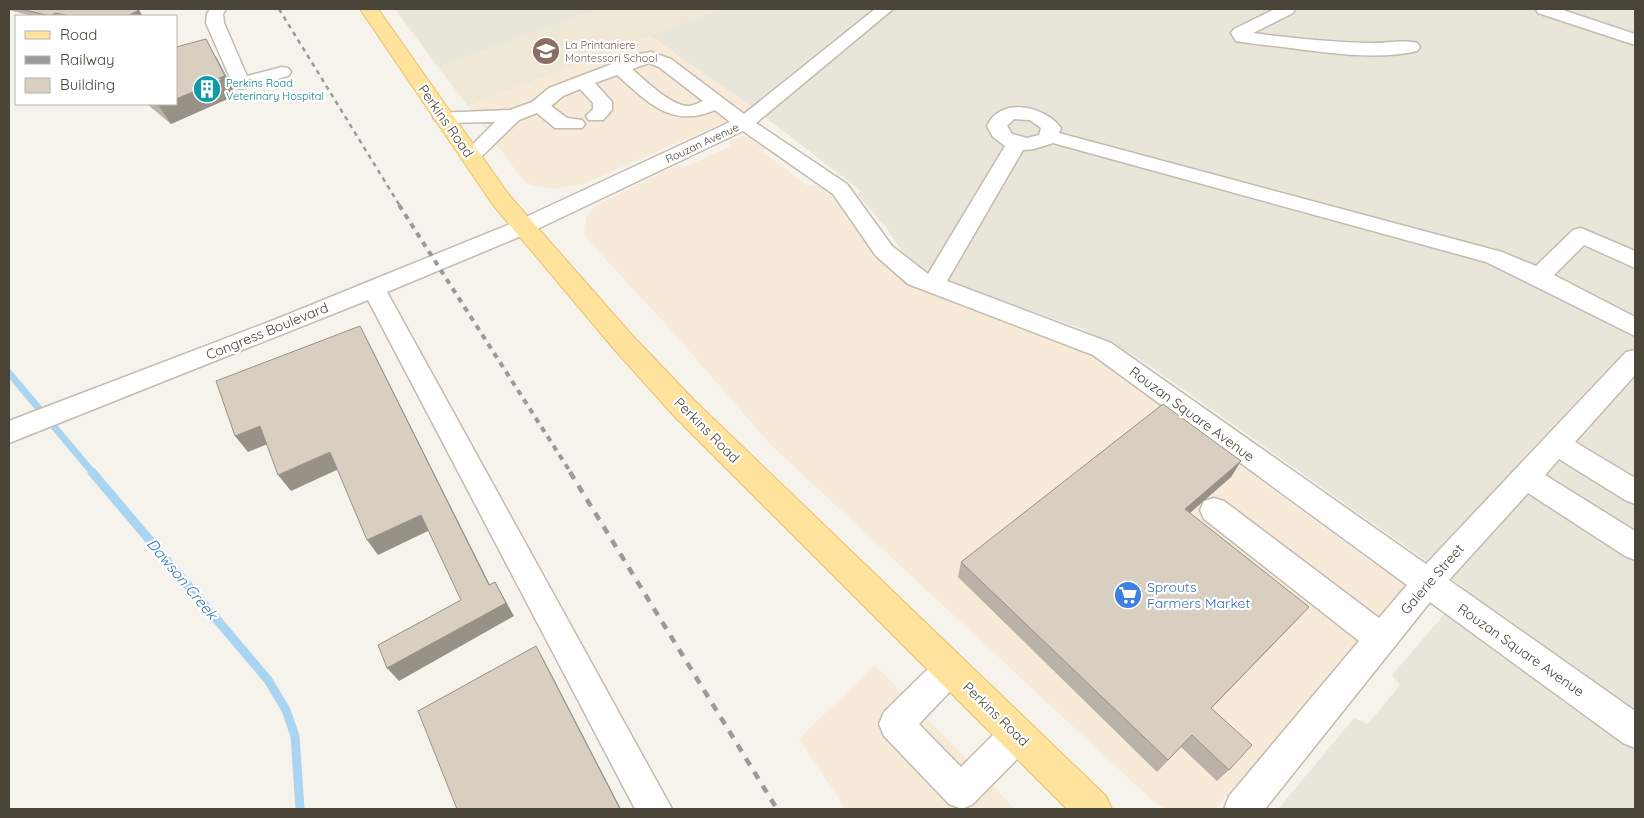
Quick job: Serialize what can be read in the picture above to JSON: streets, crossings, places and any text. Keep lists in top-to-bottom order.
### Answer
{
  "streets": {
    "main road": ["Perkins Road"],
    "street": [
      "Rouzan Avenue",
      "Congress Boulevard",
      "Rouzan Square Avenue",
      "Galerie Street"
    ]
  },
  "crossings": [
    ["Perkins Road", "Rouzan Avenue"],
    ["Perkins Road", "Congress Boulevard"],
    ["Rouzan Avenue", "Congress Boulevard"],
    ["Rouzan Avenue", "Rouzan Square Avenue"],
    ["Rouzan Square Avenue", "Galerie Street"]
  ],
  "water": ["Dawson Creek"],
  "places": {
    "school or university": ["La Printaniere Montessori School"],
    "building": ["Perkins Road Veterinary Hospital"],
    "supermarket": ["Sprouts Farmers Market"]
  },
  "legend": ["Road", "Railway", "Building"]
}
